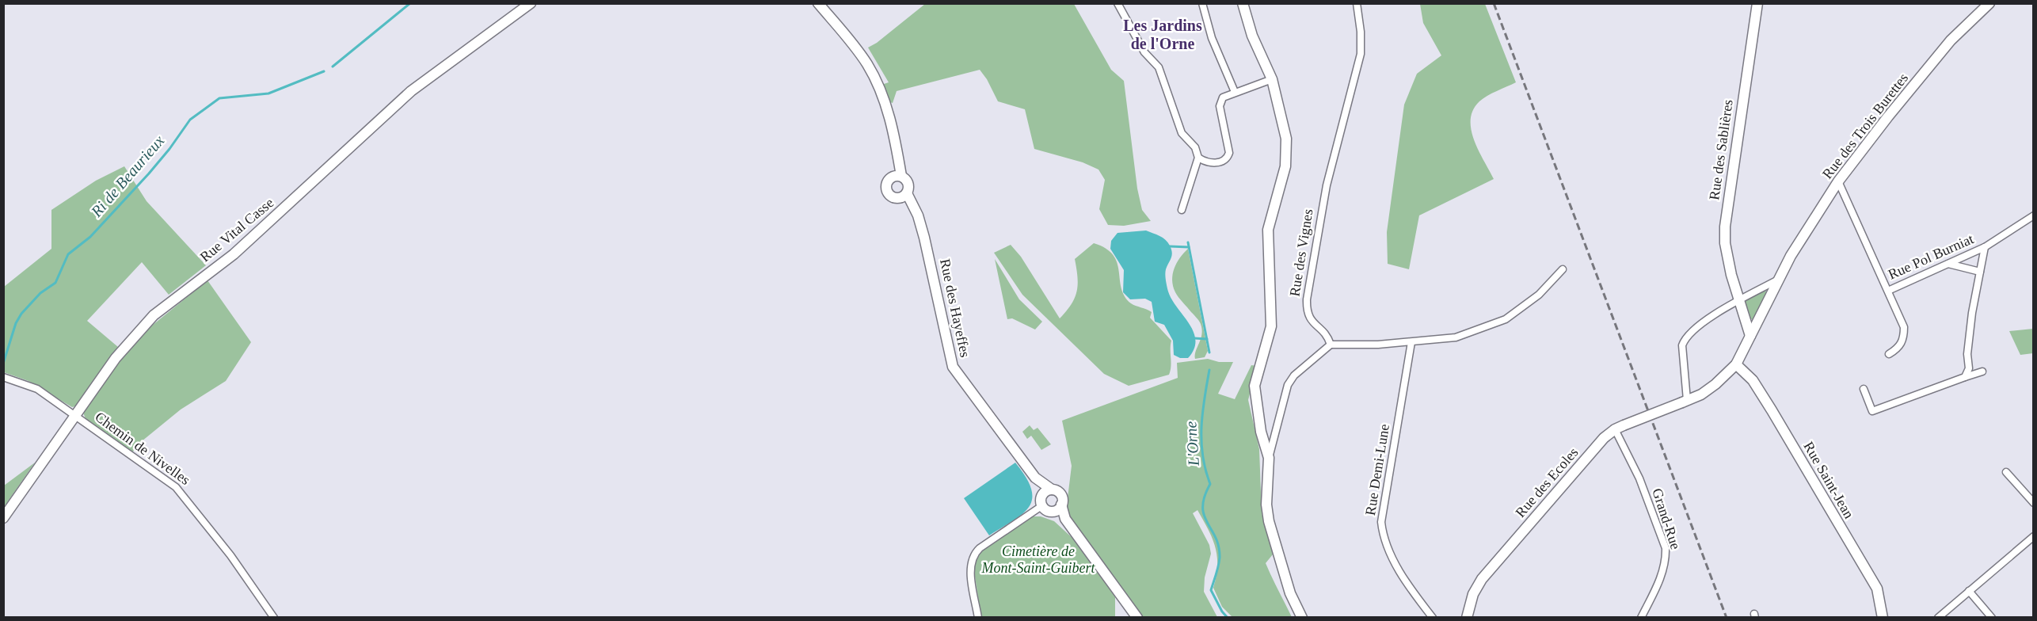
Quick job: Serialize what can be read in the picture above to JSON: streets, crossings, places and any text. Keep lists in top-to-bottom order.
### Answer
{
  "streets": {
    "street": [
      "Rue des Trois Burettes",
      "Rue des Sablières",
      "Rue Vital Casse",
      "Rue des Vignes",
      "Rue Pol Burniat",
      "Rue des Hayeffes",
      "Chemin de Nivelles",
      "Rue Demi-Lune",
      "Rue Saint-Jean",
      "Rue des Ecoles",
      "Grand-Rue"
    ]
  },
  "crossings": [
    ["Rue des Trois Burettes", "Rue des Sablières"],
    ["Rue des Trois Burettes", "Rue des Ecoles"],
    ["Rue des Sablières", "Rue des Ecoles"],
    ["Rue Vital Casse", "Chemin de Nivelles"],
    ["Rue Saint-Jean", "Rue des Ecoles"],
    ["Rue des Ecoles", "Grand-Rue"]
  ],
  "districts": ["Les Jardins de l'Orne"],
  "water": ["Ri de Beaurieux", "L'Orne"],
  "parks": ["Cimetière de Mont-Saint-Guibert"]
}
